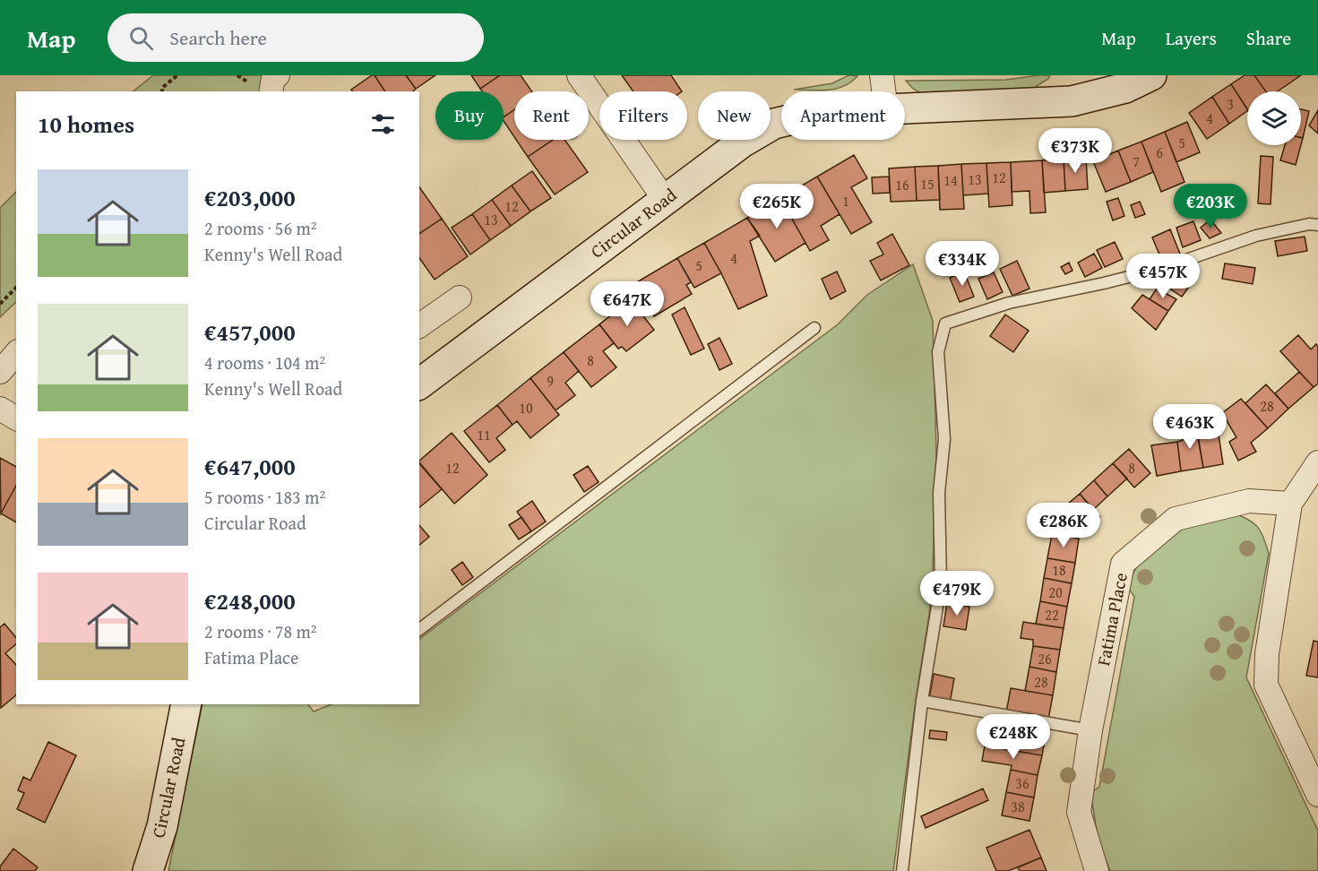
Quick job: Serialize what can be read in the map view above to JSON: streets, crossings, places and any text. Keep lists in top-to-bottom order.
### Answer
{
  "streets": {
    "main road": ["Circular Road"],
    "street": ["Fatima Place"]
  },
  "house_numbers": [
    "3",
    "4",
    "5",
    "6",
    "7",
    "12",
    "13",
    "14",
    "15",
    "16",
    "1",
    "12",
    "13",
    "4",
    "5",
    "8",
    "9",
    "28",
    "10",
    "11",
    "12",
    "8",
    "18",
    "20",
    "22",
    "26",
    "28",
    "36",
    "38"
  ],
  "page": {
    "header": "Map",
    "search": "Search here",
    "nav": ["Map", "Layers", "Share"],
    "chip": [
      "Buy",
      "Rent",
      "Filters",
      "New",
      "Apartment"
    ],
    "heading": "10 homes",
    "price": [
      "€373K",
      "€265K",
      "€203K",
      "€334K",
      "€457K",
      "€647K",
      "€463K",
      "€286K",
      "€479K",
      "€248K"
    ],
    "list": [
      {
        "name": "€203,000",
        "note": "2 rooms · 56 m² · Kenny's Well Road"
      },
      {
        "name": "€457,000",
        "note": "4 rooms · 104 m² · Kenny's Well Road"
      },
      {
        "name": "€647,000",
        "note": "5 rooms · 183 m² · Circular Road"
      },
      {
        "name": "€248,000",
        "note": "2 rooms · 78 m² · Fatima Place"
      }
    ]
  }
}
